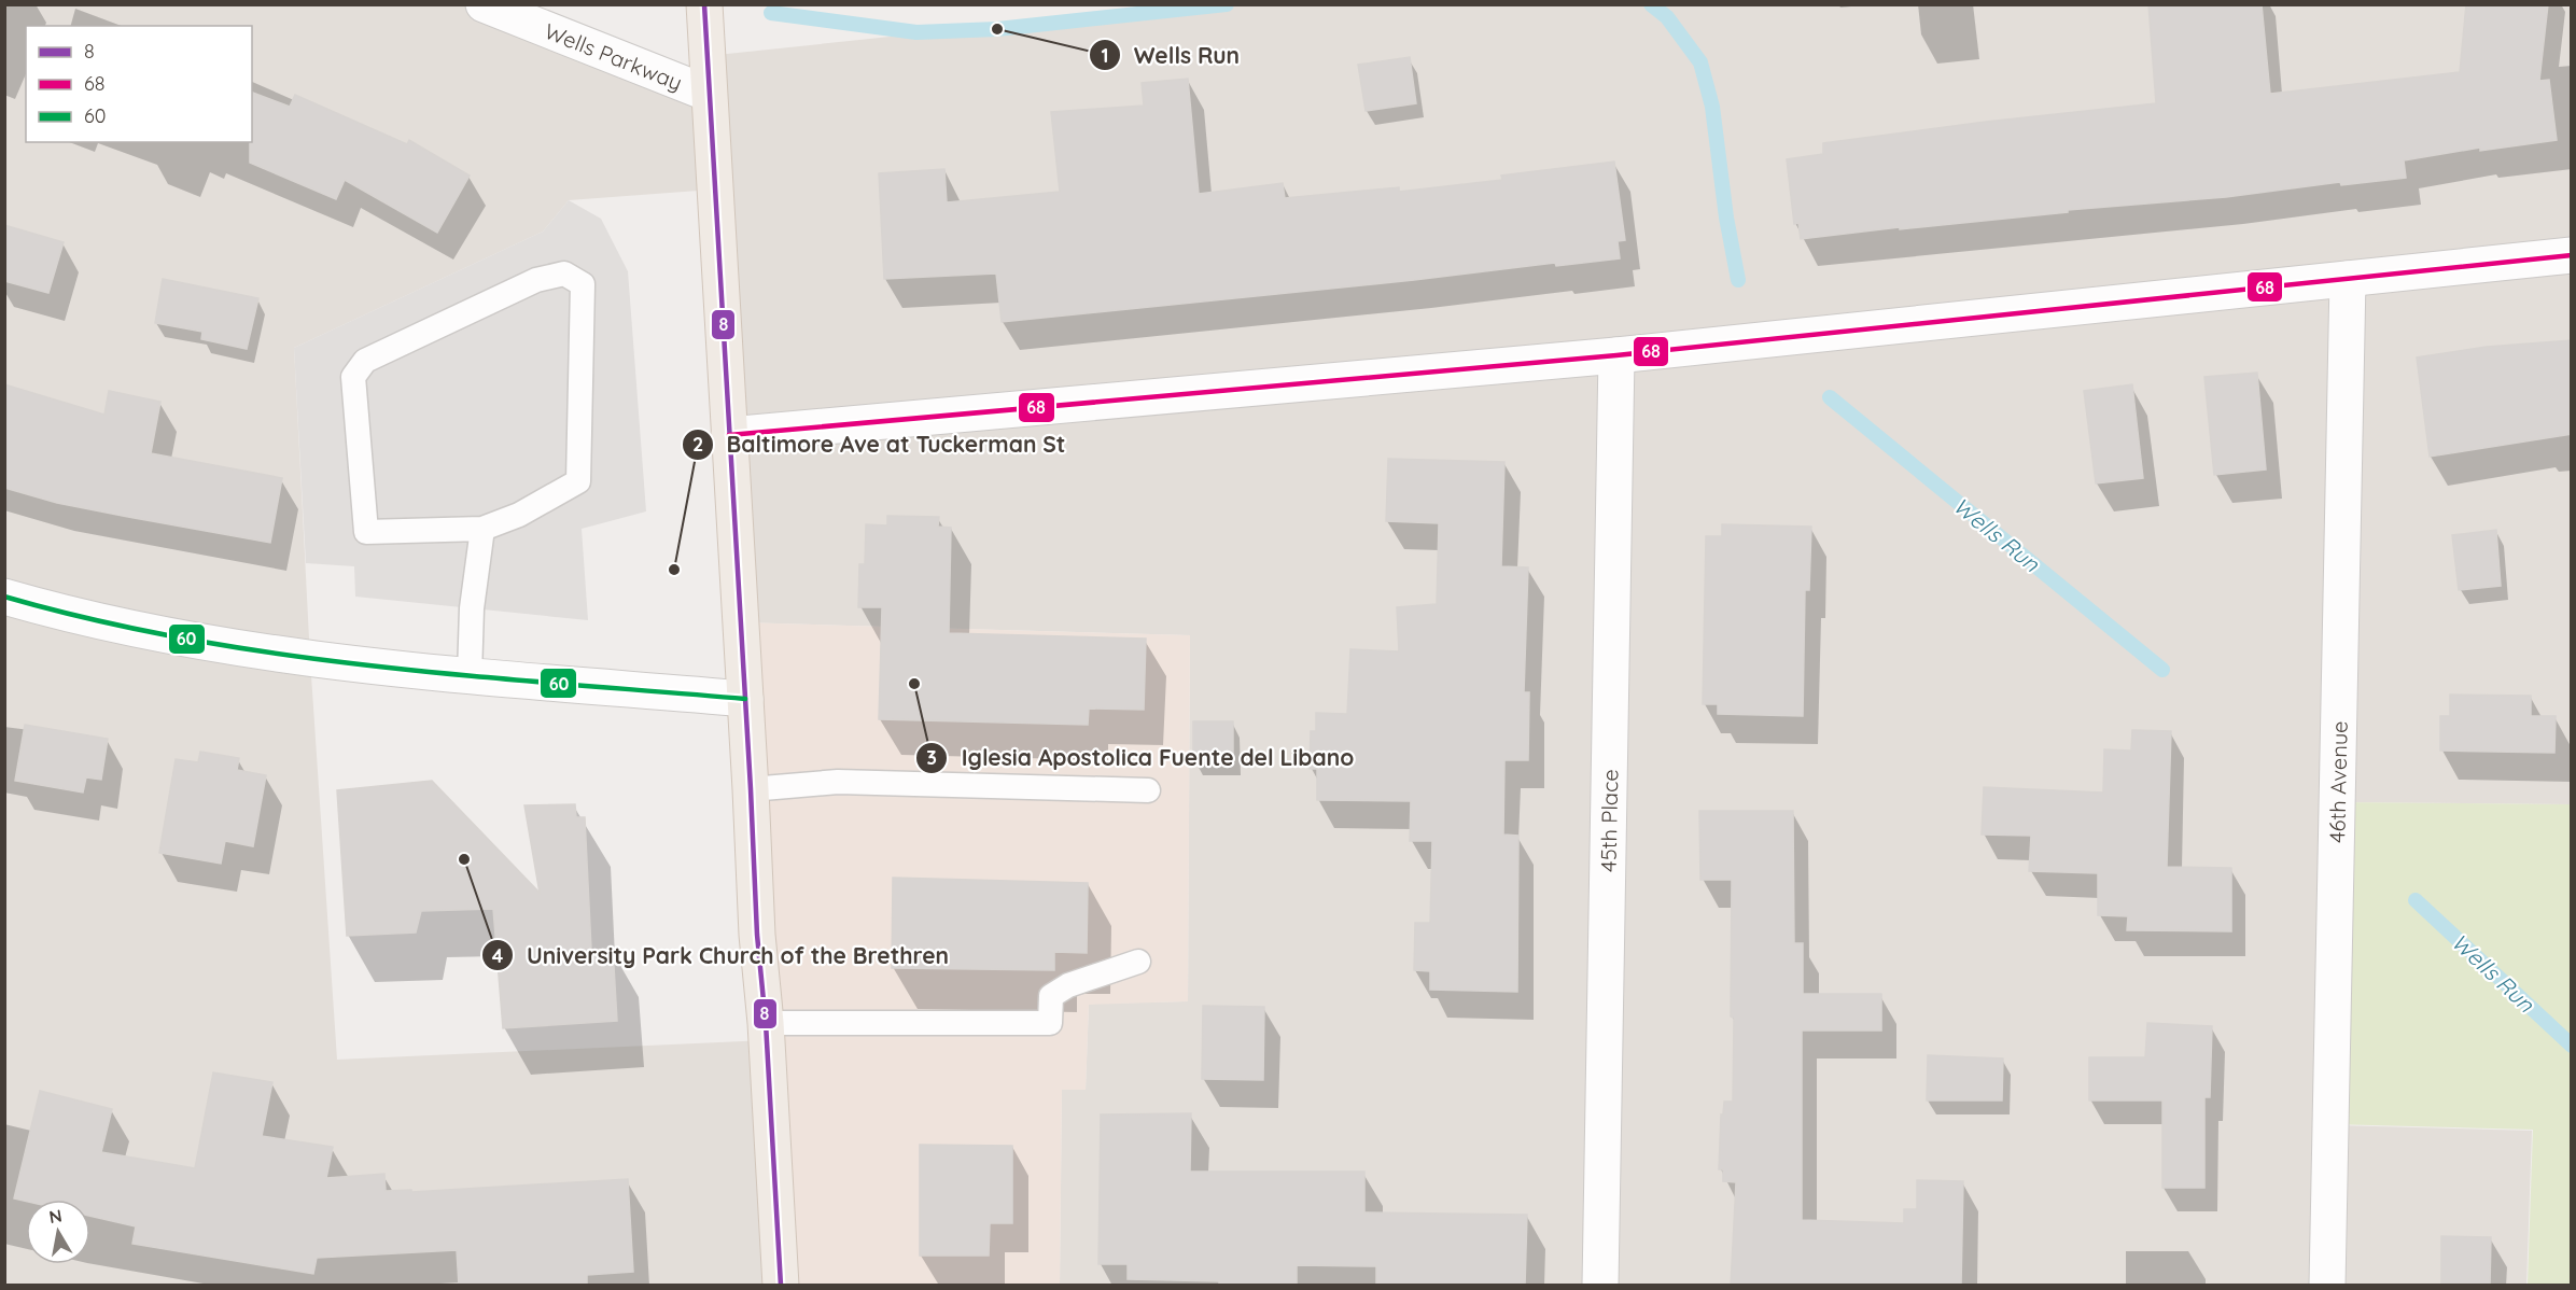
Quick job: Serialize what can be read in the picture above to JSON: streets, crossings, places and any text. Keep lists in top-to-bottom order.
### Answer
{
  "streets": {
    "street": ["Wells Parkway", "46th Avenue", "45th Place"]
  },
  "water": ["Wells Run"],
  "places": [
    "Wells Run",
    "Baltimore Ave at Tuckerman St",
    "Iglesia Apostolica Fuente del Libano",
    "University Park Church of the Brethren"
  ],
  "lines": ["transit line 8", "transit line 68", "transit line 60"],
  "legend": ["8", "68", "60"],
  "north": "top"
}
